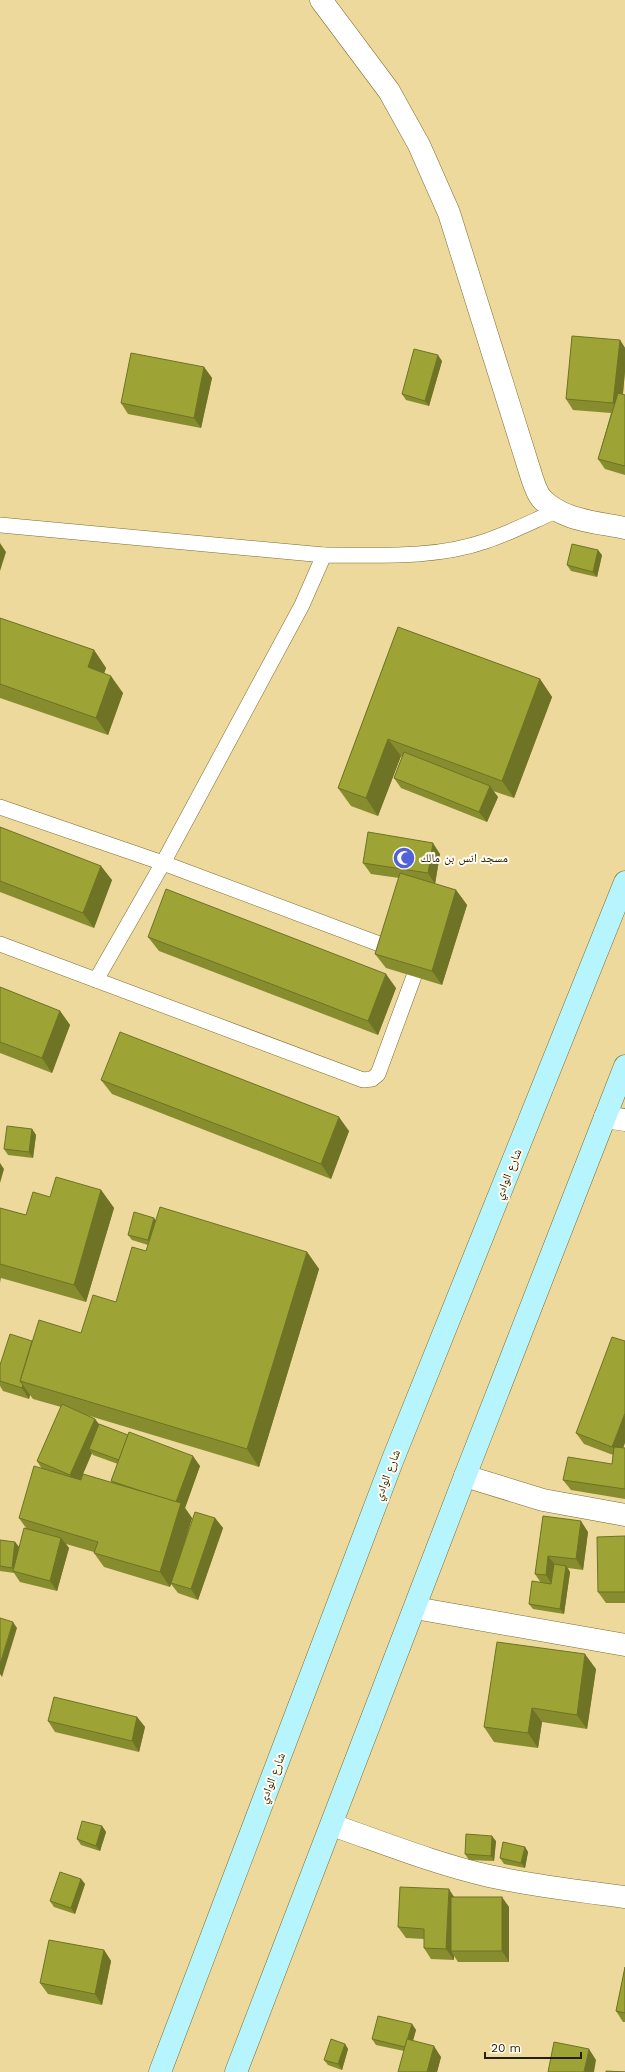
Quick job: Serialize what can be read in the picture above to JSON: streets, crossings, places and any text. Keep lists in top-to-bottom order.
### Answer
{
  "streets": {
    "main road": ["شارع الوادي"]
  },
  "places": {
    "mosque": ["مسجد انس بن مالك"]
  },
  "scale_bar": "20 m"
}
